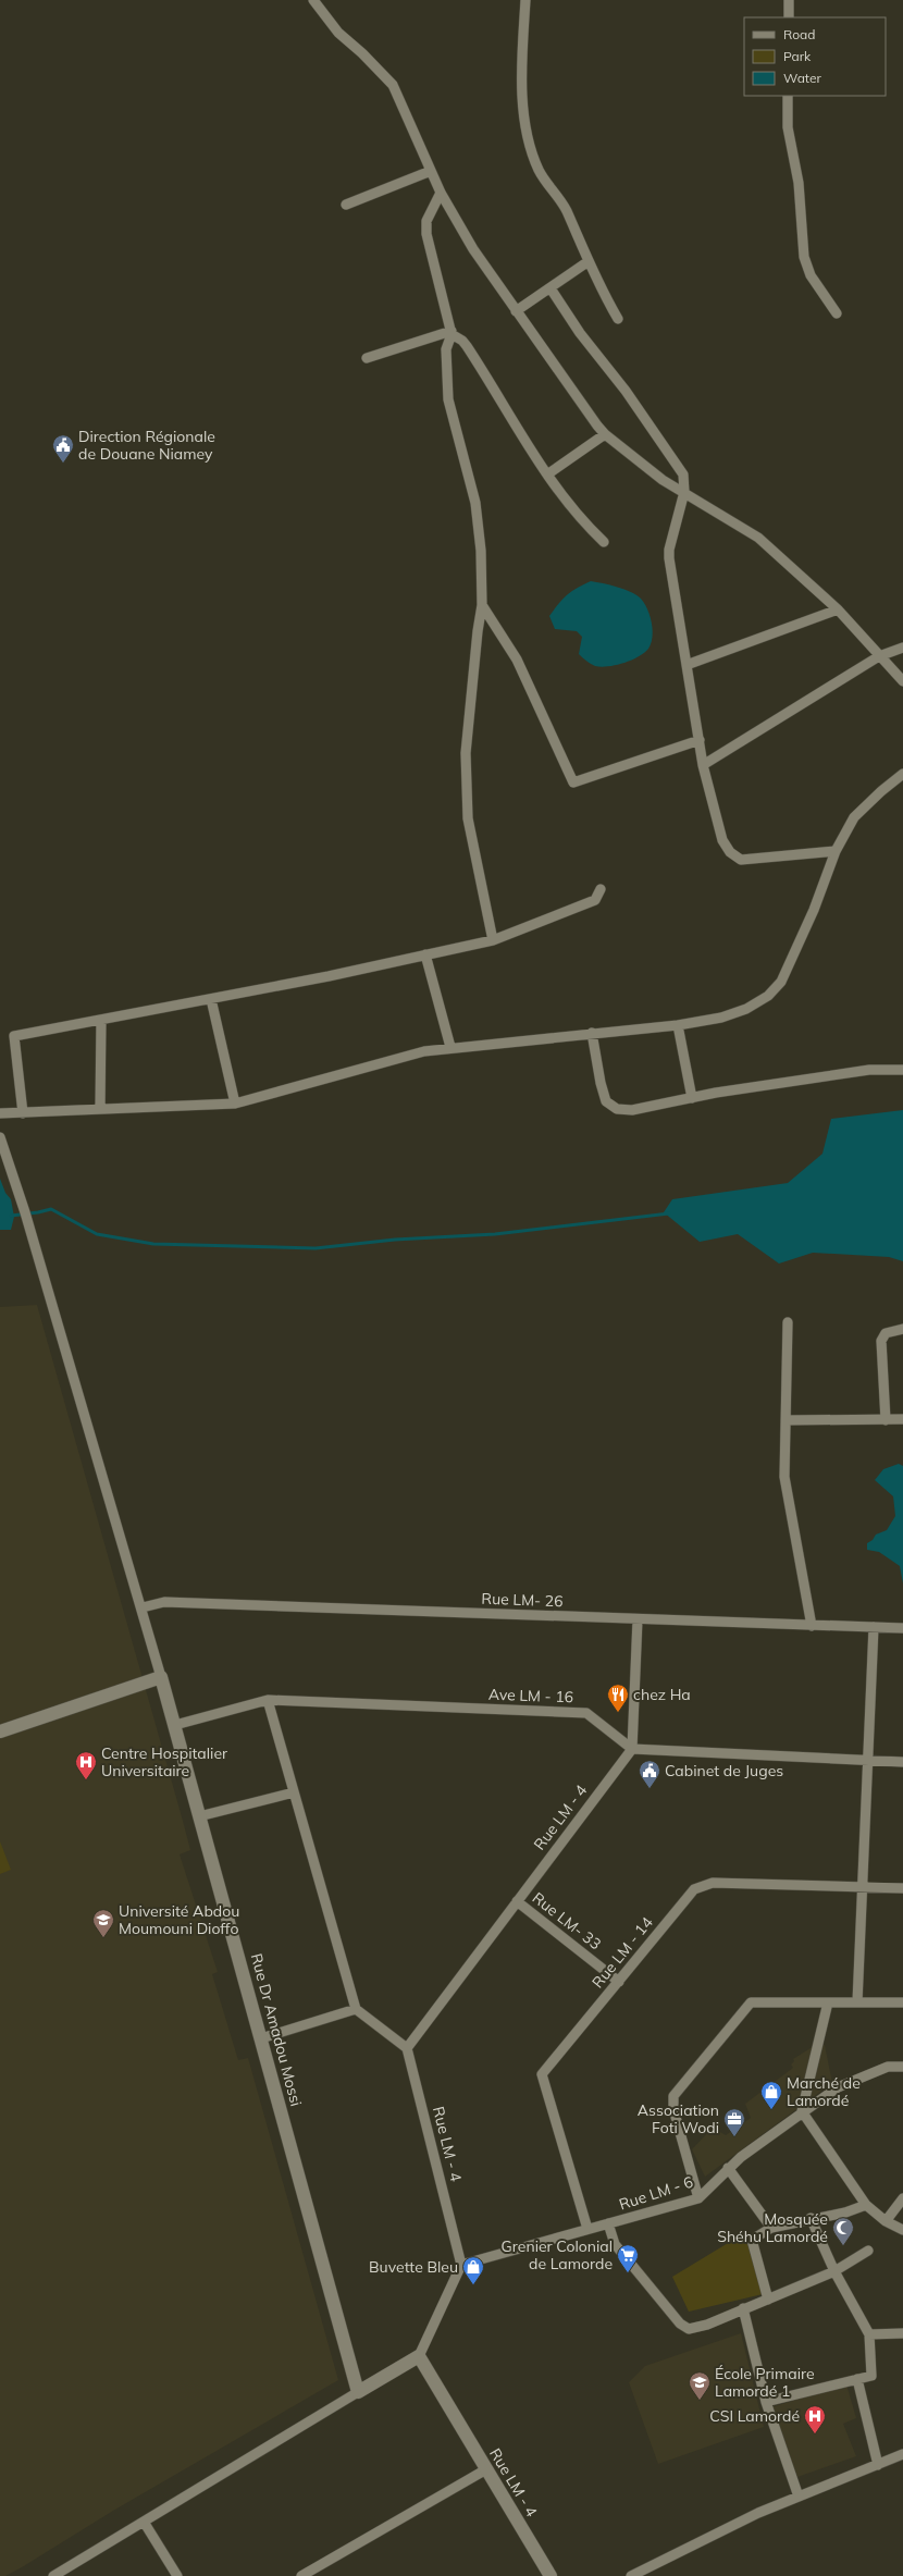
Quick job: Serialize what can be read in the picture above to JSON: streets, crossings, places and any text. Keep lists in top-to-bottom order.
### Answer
{
  "streets": {
    "street": [
      "Rue LM- 26",
      "Ave LM - 16",
      "Rue LM - 4",
      "Rue LM- 33",
      "Rue LM - 14",
      "Rue Dr Amadou Mossi",
      "Rue LM - 6"
    ]
  },
  "crossings": [
    ["Ave LM - 16", "Rue LM - 4"],
    ["Ave LM - 16", "Rue Dr Amadou Mossi"],
    ["Rue LM - 4", "Rue LM- 33"],
    ["Rue LM - 4", "Rue LM - 6"],
    ["Rue LM- 33", "Rue LM - 14"],
    ["Rue LM - 14", "Rue LM - 6"]
  ],
  "places": {
    "public building": ["Direction Régionale de Douane Niamey", "Cabinet de Juges"],
    "restaurant": ["chez Ha"],
    "hospital": ["Centre Hospitalier Universitaire", "CSI Lamordé"],
    "school or university": ["Université Abdou Moumouni Dioffo", "École Primaire Lamordé 1"],
    "shop": ["Marché de Lamordé", "Buvette Bleu"],
    "office": ["Association Foti Wodi"],
    "mosque": ["Mosquée Shéhu Lamordé"],
    "supermarket": ["Grenier Colonial de Lamorde"]
  },
  "legend": ["Road", "Park", "Water"]
}
